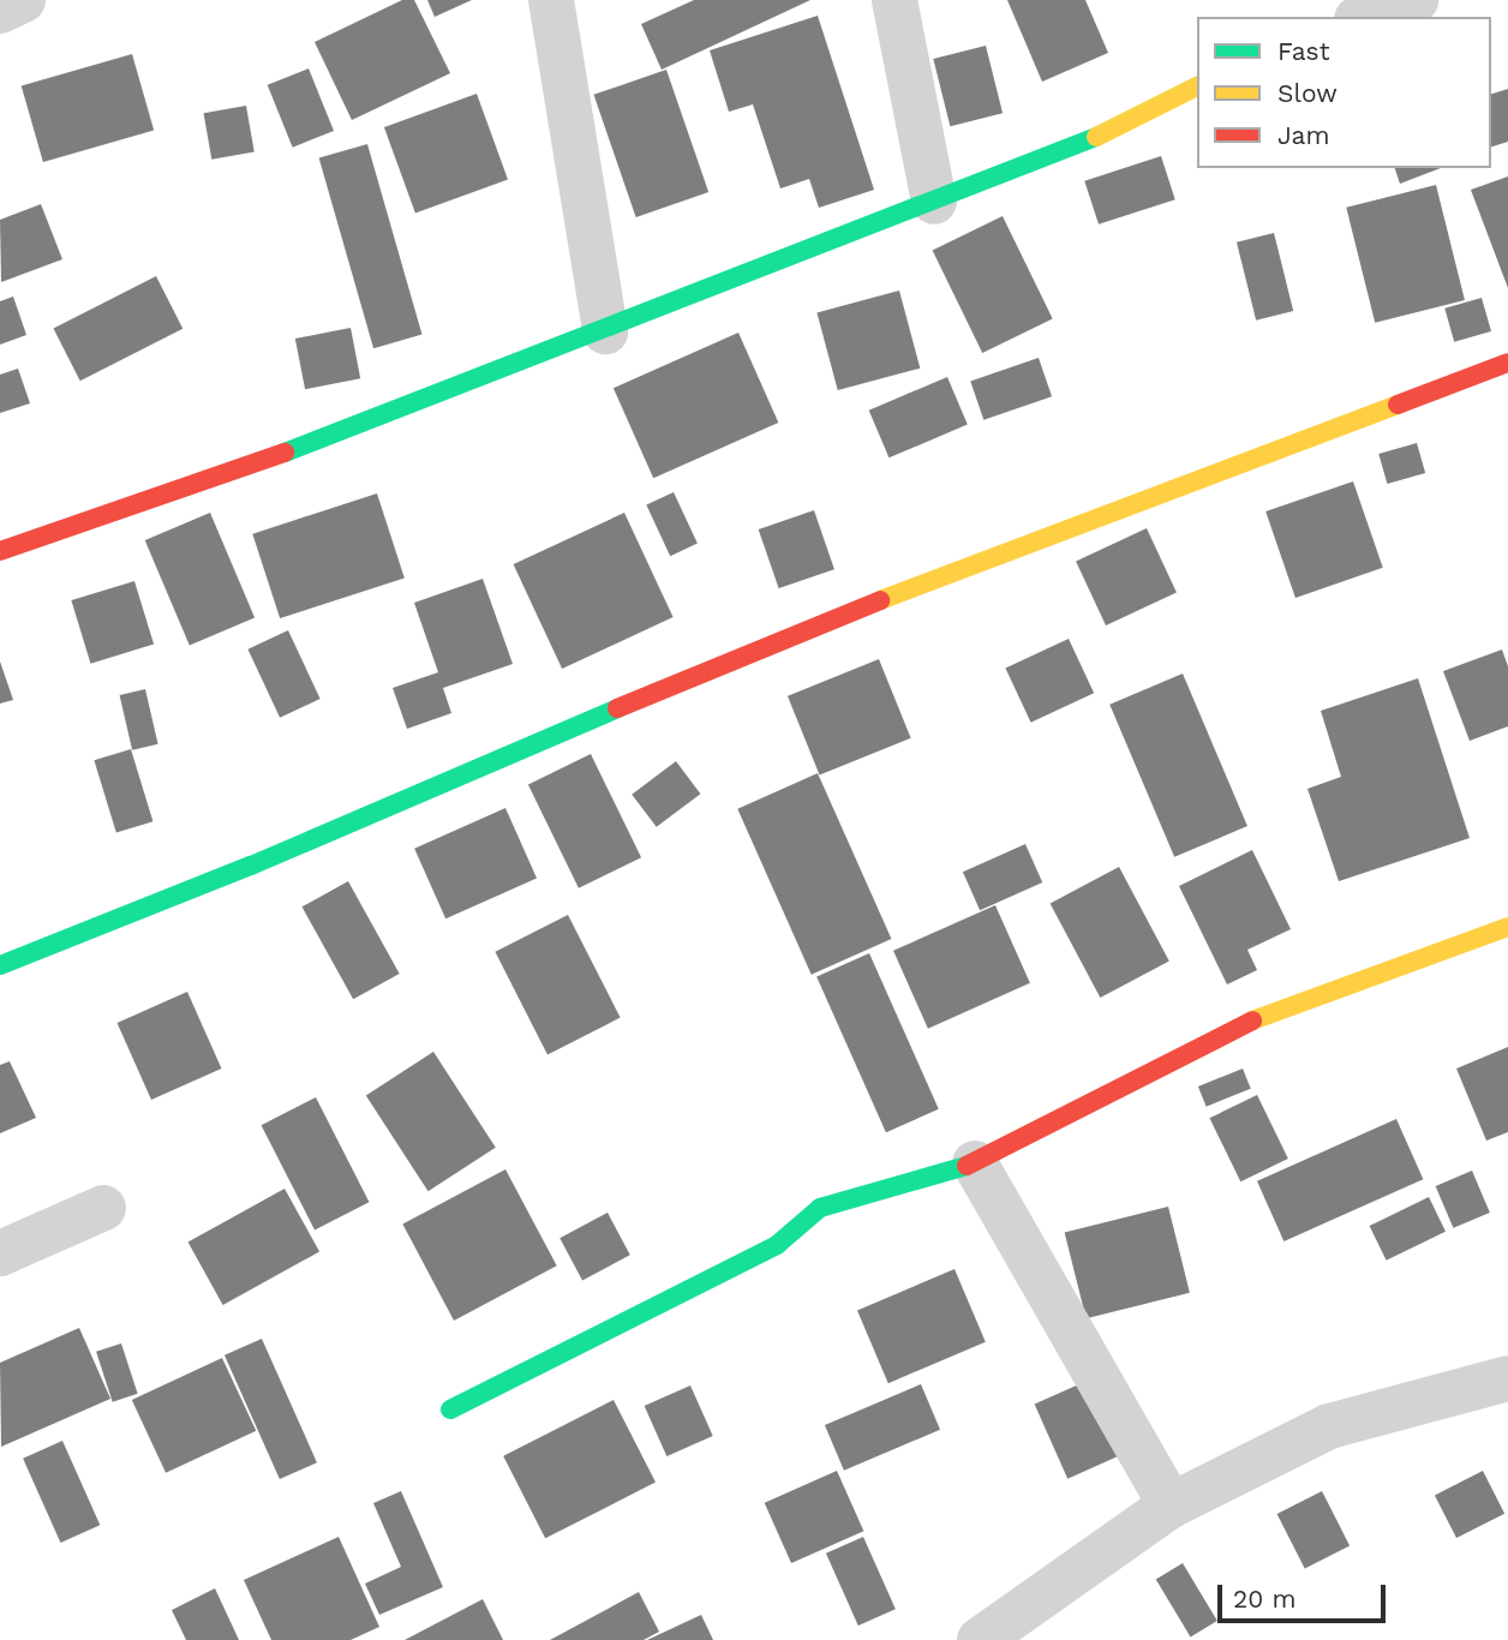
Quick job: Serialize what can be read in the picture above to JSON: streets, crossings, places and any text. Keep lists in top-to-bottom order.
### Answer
{
  "legend": ["Fast", "Slow", "Jam"],
  "scale_bar": "20 m"
}
